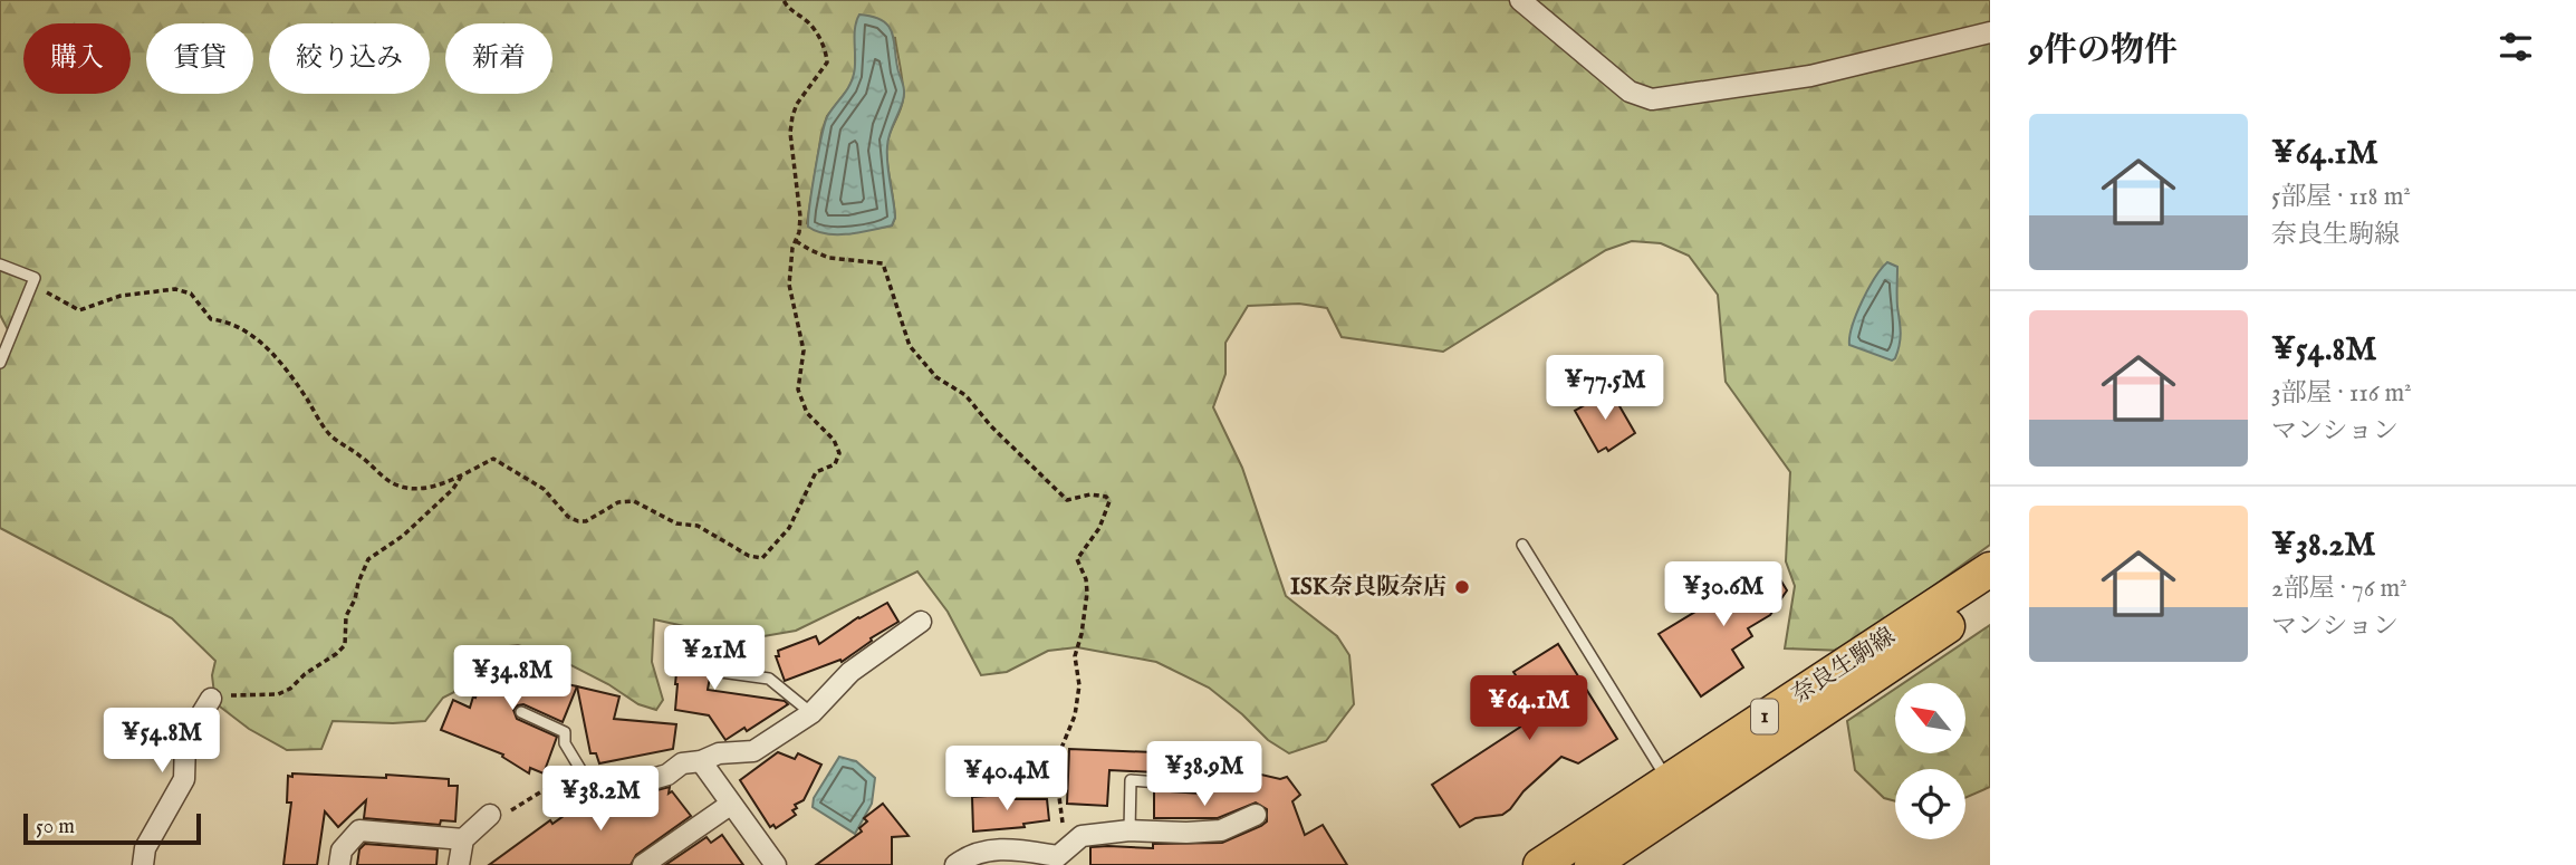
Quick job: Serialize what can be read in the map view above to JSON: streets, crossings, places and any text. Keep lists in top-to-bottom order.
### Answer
{
  "streets": {
    "main road": ["奈良生駒線", "1"]
  },
  "places": ["ISK奈良阪奈店"],
  "scale_bar": "50 m",
  "north": "top left",
  "page": {
    "heading": "9件の物件",
    "chip": [
      "購入",
      "賃貸",
      "絞り込み",
      "新着"
    ],
    "list": [
      {
        "name": "¥64.1M",
        "note": "5部屋 · 118 m² · 奈良生駒線"
      },
      {
        "name": "¥54.8M",
        "note": "3部屋 · 116 m² · マンション"
      },
      {
        "name": "¥38.2M",
        "note": "2部屋 · 76 m² · マンション"
      }
    ],
    "price": [
      "¥77.5M",
      "¥30.6M",
      "¥21M",
      "¥34.8M",
      "¥64.1M",
      "¥54.8M",
      "¥38.9M",
      "¥40.4M",
      "¥38.2M"
    ],
    "scale": "50 m"
  }
}
